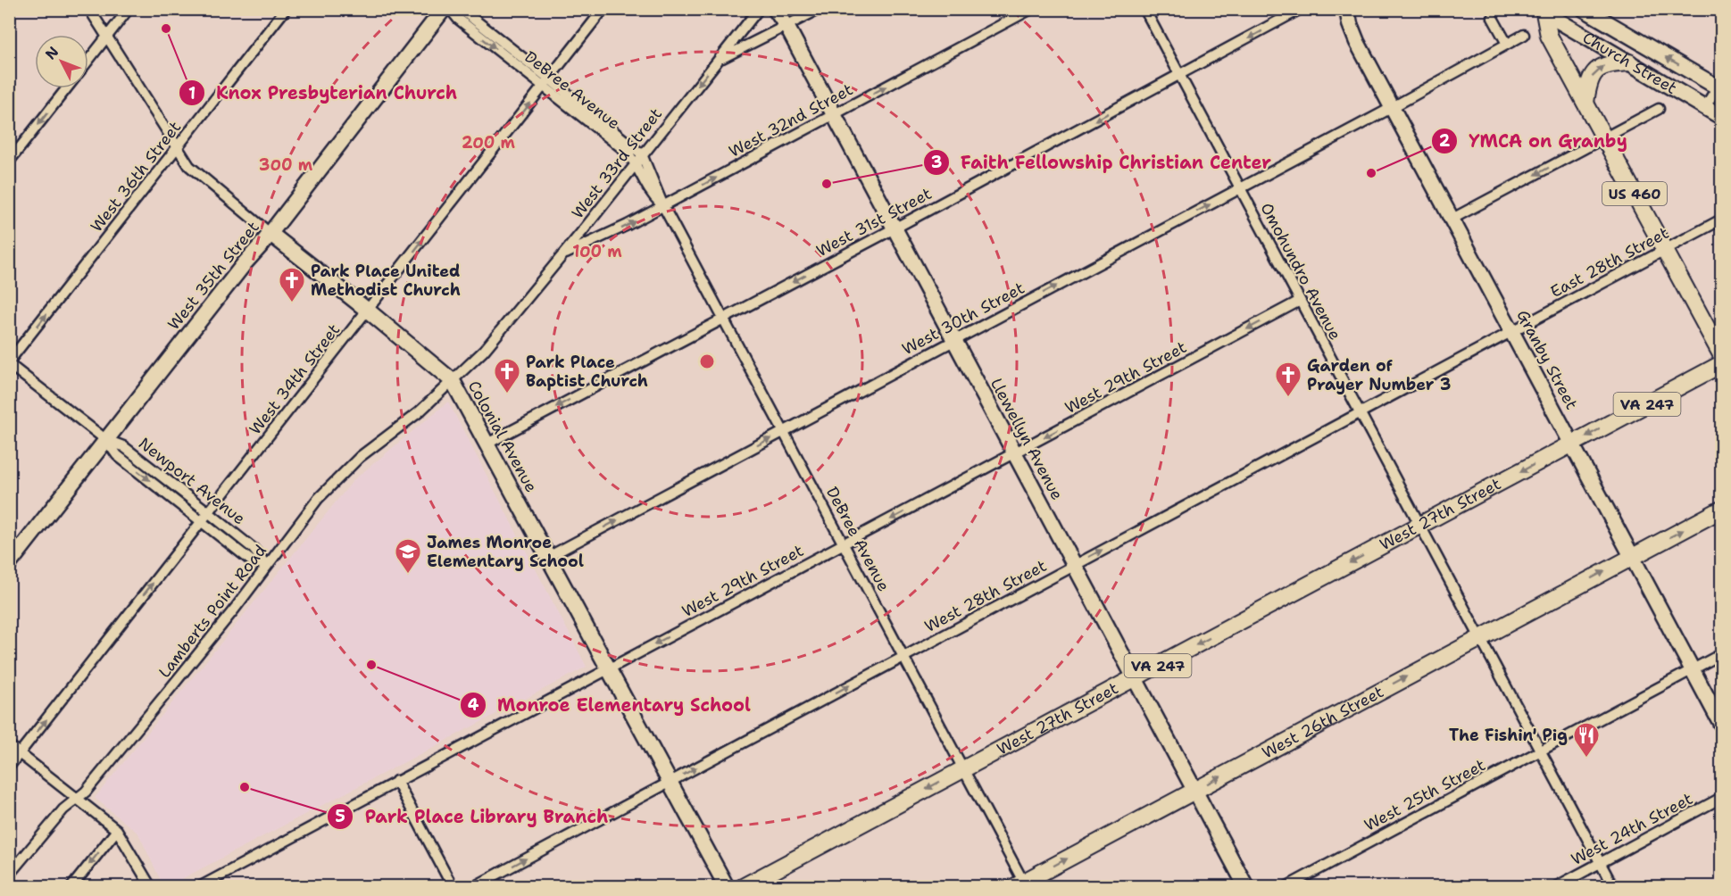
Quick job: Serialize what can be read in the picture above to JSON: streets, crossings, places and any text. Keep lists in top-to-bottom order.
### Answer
{
  "streets": {
    "main road": [
      "US 460",
      "VA 247",
      "West 27th Street",
      "West 26th Street"
    ],
    "street": [
      "Church Street",
      "DeBree Avenue",
      "West 32nd Street",
      "West 33rd Street",
      "West 36th Street",
      "West 31st Street",
      "East 28th Street",
      "Omohundro Avenue",
      "West 35th Street",
      "West 30th Street",
      "Granby Street",
      "West 29th Street",
      "West 34th Street",
      "Colonial Avenue",
      "Llewellyn Avenue",
      "Newport Avenue",
      "West 28th Street",
      "Lamberts Point Road",
      "West 25th Street",
      "West 24th Street"
    ]
  },
  "crossings": [
    ["Church Street", "US 460"],
    ["DeBree Avenue", "West 32nd Street"],
    ["DeBree Avenue", "West 33rd Street"],
    ["DeBree Avenue", "West 31st Street"],
    ["DeBree Avenue", "West 30th Street"],
    ["DeBree Avenue", "West 29th Street"],
    ["DeBree Avenue", "West 34th Street"],
    ["DeBree Avenue", "West 27th Street"],
    ["DeBree Avenue", "West 28th Street"],
    ["DeBree Avenue", "West 26th Street"],
    ["West 32nd Street", "West 33rd Street"],
    ["West 32nd Street", "Llewellyn Avenue"],
    ["West 33rd Street", "Colonial Avenue"],
    ["West 33rd Street", "Lamberts Point Road"],
    ["West 36th Street", "Colonial Avenue"],
    ["West 36th Street", "Newport Avenue"],
    ["US 460", "East 28th Street"],
    ["West 31st Street", "Omohundro Avenue"],
    ["West 31st Street", "Colonial Avenue"],
    ["West 31st Street", "Llewellyn Avenue"],
    ["East 28th Street", "Granby Street"],
    ["East 28th Street", "West 28th Street"],
    ["Omohundro Avenue", "West 30th Street"],
    ["Omohundro Avenue", "West 29th Street"],
    ["Omohundro Avenue", "West 27th Street"],
    ["Omohundro Avenue", "West 28th Street"],
    ["Omohundro Avenue", "West 26th Street"],
    ["Omohundro Avenue", "West 25th Street"],
    ["Omohundro Avenue", "West 24th Street"],
    ["West 35th Street", "Colonial Avenue"],
    ["West 35th Street", "Newport Avenue"],
    ["West 30th Street", "Granby Street"],
    ["West 30th Street", "Colonial Avenue"],
    ["West 30th Street", "Llewellyn Avenue"],
    ["Granby Street", "VA 247"],
    ["Granby Street", "West 27th Street"],
    ["Granby Street", "West 28th Street"],
    ["Granby Street", "West 26th Street"],
    ["Granby Street", "West 25th Street"],
    ["West 29th Street", "Colonial Avenue"],
    ["West 29th Street", "Llewellyn Avenue"],
    ["West 34th Street", "Colonial Avenue"],
    ["West 34th Street", "Newport Avenue"],
    ["VA 247", "West 27th Street"],
    ["Colonial Avenue", "West 28th Street"],
    ["Colonial Avenue", "Lamberts Point Road"],
    ["Llewellyn Avenue", "West 27th Street"],
    ["Llewellyn Avenue", "West 28th Street"],
    ["Llewellyn Avenue", "West 26th Street"],
    ["Newport Avenue", "Lamberts Point Road"]
  ],
  "one_way": [
    "West 32nd Street",
    "West 36th Street",
    "West 31st Street",
    "West 30th Street",
    "West 29th Street",
    "West 34th Street",
    "West 27th Street",
    "West 28th Street",
    "West 26th Street"
  ],
  "places": {
    "other": [
      "Knox Presbyterian Church",
      "YMCA on Granby",
      "Faith Fellowship Christian Center",
      "Monroe Elementary School",
      "Park Place Library Branch"
    ],
    "church": ["Park Place United Methodist Church", "Park Place Baptist Church", "Garden of Prayer Number 3"],
    "school or university": ["James Monroe Elementary School"],
    "restaurant": ["The Fishin' Pig"]
  },
  "north": "top left",
  "rings": ["200 m", "300 m", "100 m"]
}
